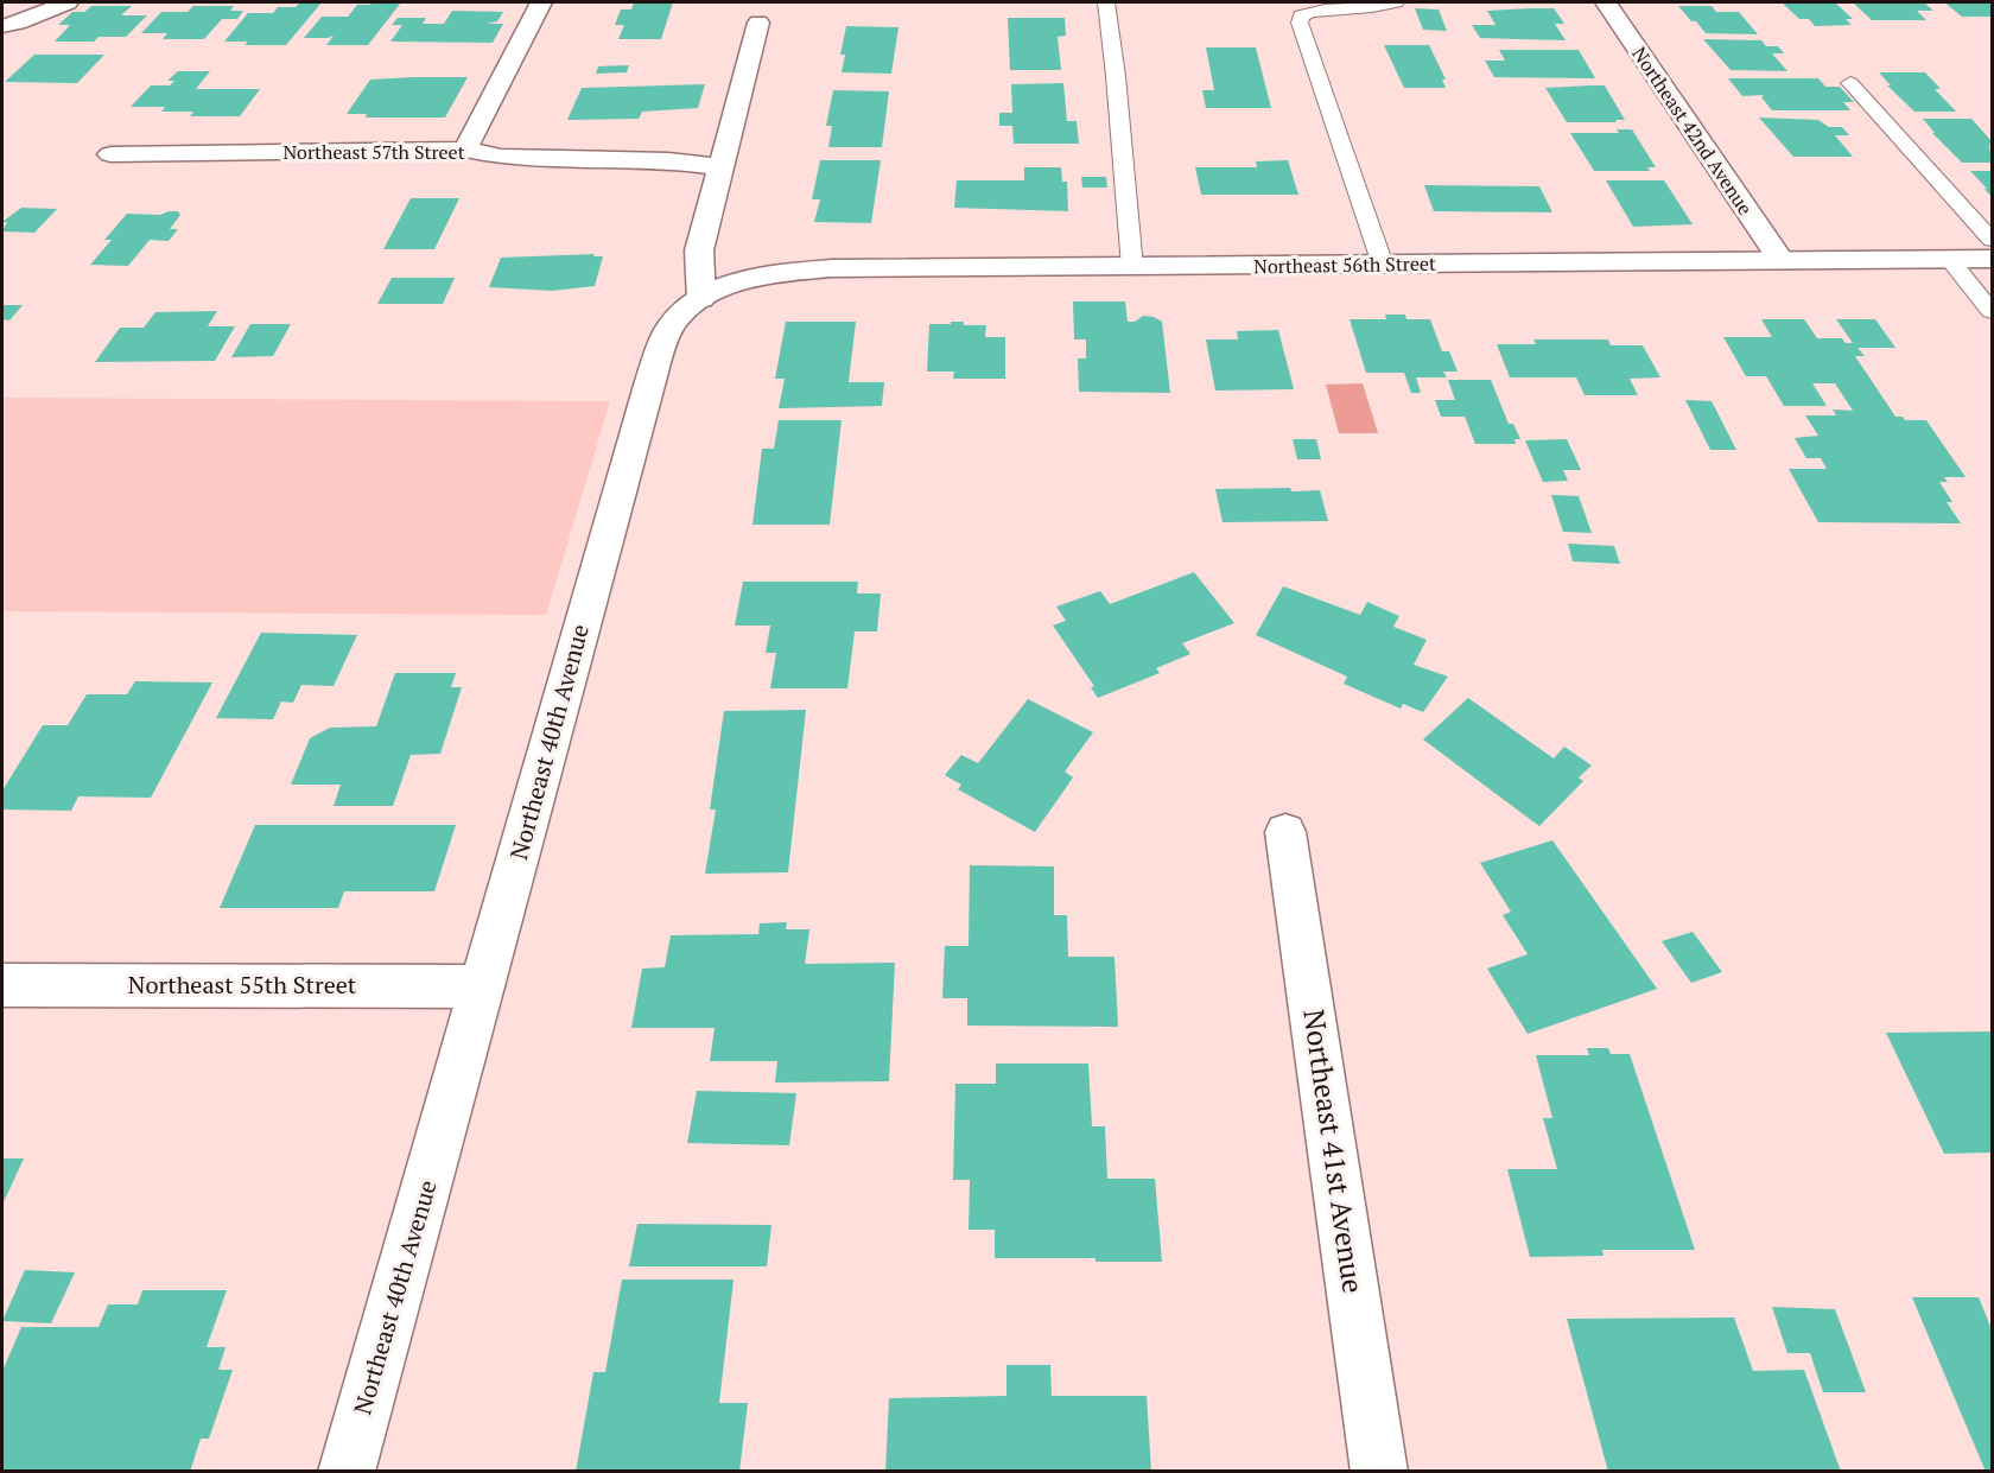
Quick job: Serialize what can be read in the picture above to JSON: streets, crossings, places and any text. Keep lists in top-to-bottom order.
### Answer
{
  "streets": {
    "street": [
      "Northeast 42nd Avenue",
      "Northeast 57th Street",
      "Northeast 56th Street",
      "Northeast 40th Avenue",
      "Northeast 55th Street",
      "Northeast 41st Avenue"
    ]
  },
  "crossings": [
    ["Northeast 42nd Avenue", "Northeast 56th Street"],
    ["Northeast 56th Street", "Northeast 40th Avenue"],
    ["Northeast 40th Avenue", "Northeast 55th Street"]
  ]
}
